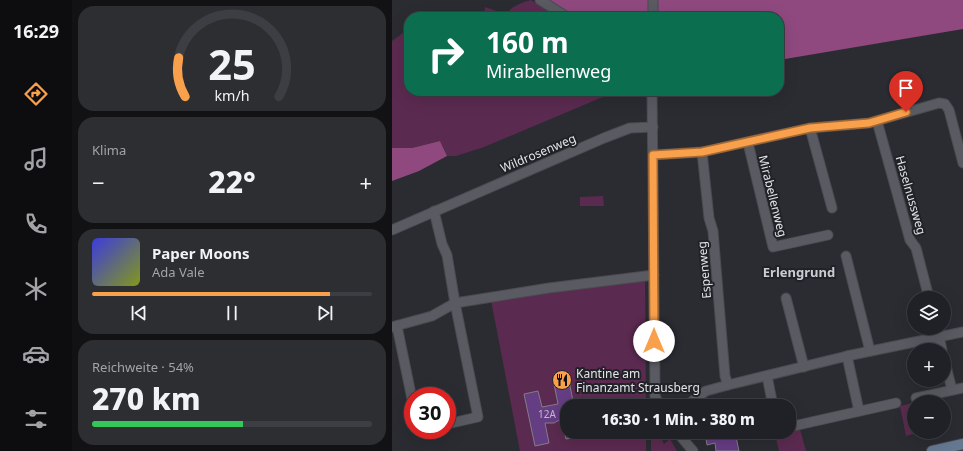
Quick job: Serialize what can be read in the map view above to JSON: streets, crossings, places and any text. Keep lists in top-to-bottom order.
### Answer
{
  "streets": {
    "street": [
      "Wildrosenweg",
      "Haselnussweg",
      "Mirabellenweg",
      "Espenweg"
    ]
  },
  "crossings": [
    ["Haselnussweg", "Mirabellenweg"],
    ["Mirabellenweg", "Espenweg"]
  ],
  "districts": ["Erlengrund"],
  "places": {
    "restaurant": ["Kantine am Finanzamt Strausberg"]
  },
  "house_numbers": ["12A"],
  "page": {
    "tabs": "16:29",
    "turn": ["160 m", "Mirabellenweg"],
    "tile": [
      "Klima",
      ["Reichweite · 54%", "270 km"]
    ],
    "heat": ["−", "22°", "+"],
    "song": ["Paper Moons", "Ada Vale"],
    "map_buttons": ["+", "−"],
    "limit": "30",
    "trip": "16:30 · 1 Min. · 380 m",
    "gauge": ["25", "km/h"]
  }
}
